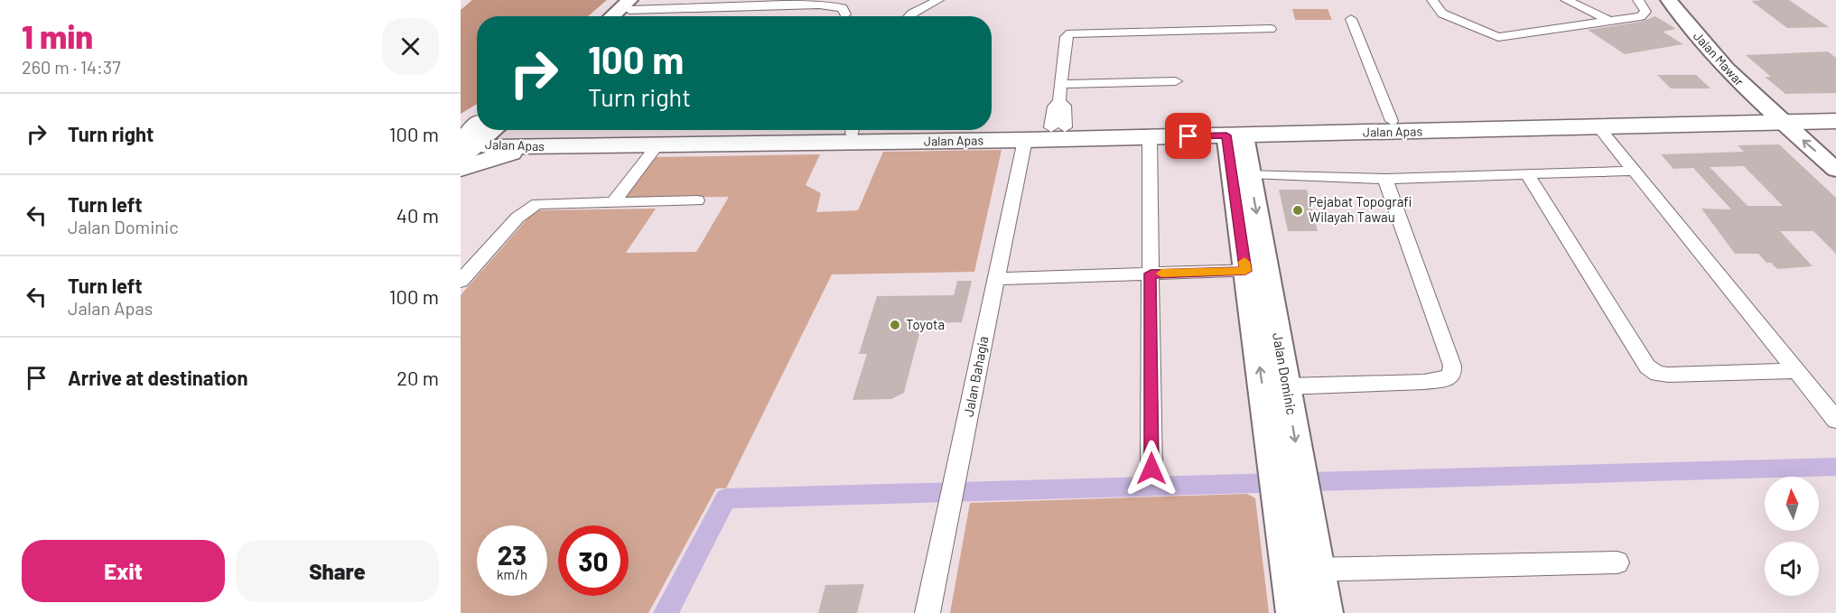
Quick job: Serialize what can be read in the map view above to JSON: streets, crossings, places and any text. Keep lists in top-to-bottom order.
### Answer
{
  "streets": {
    "highway": ["Jalan Apas"],
    "street": ["Jalan Mawar", "Jalan Dominic", "Jalan Bahagia"]
  },
  "crossings": [
    ["Jalan Mawar", "Jalan Apas"],
    ["Jalan Apas", "Jalan Dominic"],
    ["Jalan Apas", "Jalan Bahagia"]
  ],
  "places": ["Pejabat Topografi Wilayah Tawau", "Toyota"],
  "north": "top",
  "page": {
    "heading": ["1 min", "260 m · 14:37"],
    "turn": ["100 m", "Turn right"],
    "list": [
      {
        "name": "Turn right",
        "value": "100 m"
      },
      {
        "name": "Turn left",
        "note": "Jalan Dominic",
        "value": "40 m"
      },
      {
        "name": "Turn left",
        "note": "Jalan Apas",
        "value": "100 m"
      },
      {
        "name": "Arrive at destination",
        "value": "20 m"
      }
    ],
    "speed": "23 km/h",
    "limit": "30",
    "buttons": ["Exit", "Share"]
  }
}
